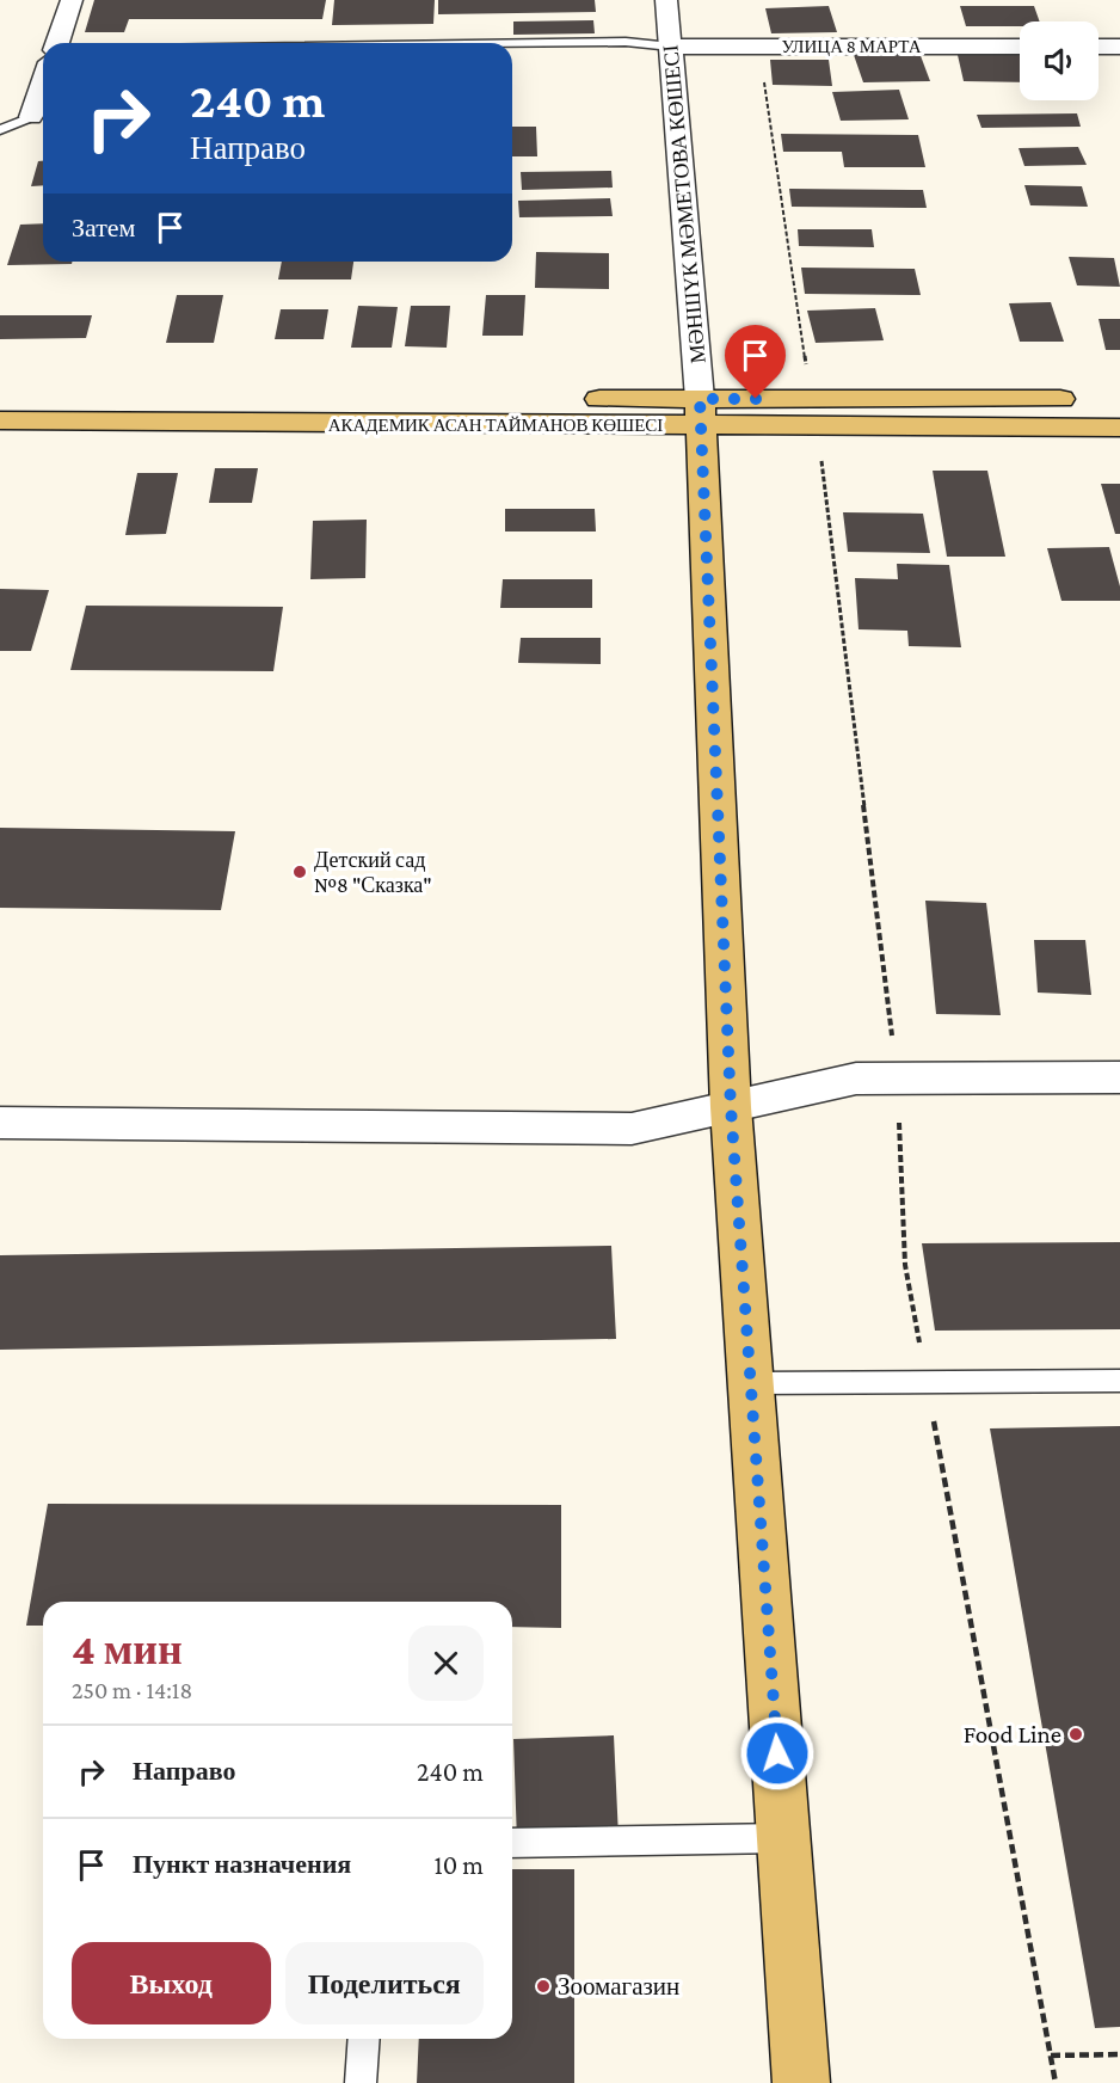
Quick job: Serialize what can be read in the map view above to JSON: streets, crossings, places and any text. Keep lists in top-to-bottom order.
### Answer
{
  "streets": {
    "main road": ["МӘНШҮК МӘМЕТОВА КӨШЕСІ", "АКАДЕМИК АСАН ТАЙМАНОВ КӨШЕСІ"],
    "street": ["УЛИЦА 8 МАРТА"]
  },
  "crossings": [
    ["УЛИЦА 8 МАРТА", "МӘНШҮК МӘМЕТОВА КӨШЕСІ"],
    ["МӘНШҮК МӘМЕТОВА КӨШЕСІ", "АКАДЕМИК АСАН ТАЙМАНОВ КӨШЕСІ"]
  ],
  "places": ["Детский сад №8 \"Сказка\"", "Food Line", "Зоомагазин"],
  "page": {
    "turn": ["240 m", "Направо"],
    "then": "Затем",
    "heading": ["4 мин", "250 m · 14:18"],
    "list": [
      {
        "name": "Направо",
        "value": "240 m"
      },
      {
        "name": "Пункт назначения",
        "value": "10 m"
      }
    ],
    "buttons": ["Выход", "Поделиться"]
  }
}
